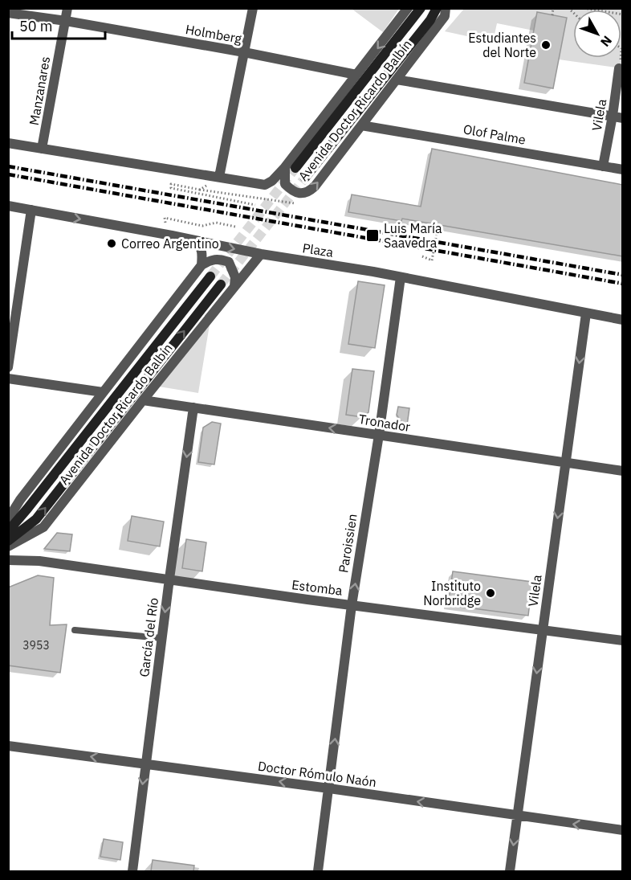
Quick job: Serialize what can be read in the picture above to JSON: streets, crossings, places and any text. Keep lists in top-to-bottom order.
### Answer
{
  "streets": {
    "street": [
      "Holmberg",
      "Manzanares",
      "Avenida Doctor Ricardo Balbín",
      "Vilela",
      "Olof Palme",
      "Plaza",
      "Tronador",
      "Paroissien",
      "Estomba",
      "García del Río",
      "Doctor Rómulo Naón"
    ]
  },
  "crossings": [
    ["Holmberg", "Manzanares"],
    ["Holmberg", "Avenida Doctor Ricardo Balbín"],
    ["Avenida Doctor Ricardo Balbín", "Olof Palme"],
    ["Avenida Doctor Ricardo Balbín", "Plaza"],
    ["Avenida Doctor Ricardo Balbín", "Tronador"],
    ["Vilela", "Olof Palme"],
    ["Vilela", "Plaza"],
    ["Vilela", "Tronador"],
    ["Vilela", "Estomba"],
    ["Vilela", "Doctor Rómulo Naón"],
    ["Plaza", "Paroissien"],
    ["Tronador", "Paroissien"],
    ["Tronador", "García del Río"],
    ["Paroissien", "Estomba"],
    ["Paroissien", "Doctor Rómulo Naón"],
    ["Estomba", "García del Río"],
    ["García del Río", "Doctor Rómulo Naón"]
  ],
  "one_way": [
    "Vilela",
    "Tronador",
    "Paroissien",
    "García del Río",
    "Doctor Rómulo Naón"
  ],
  "places": {
    "other": ["Estudiantes del Norte", "Correo Argentino", "Instituto Norbridge"],
    "transit": ["Luis María Saavedra"]
  },
  "house_numbers": ["3953"],
  "scale_bar": "50 m",
  "north": "bottom right"
}
